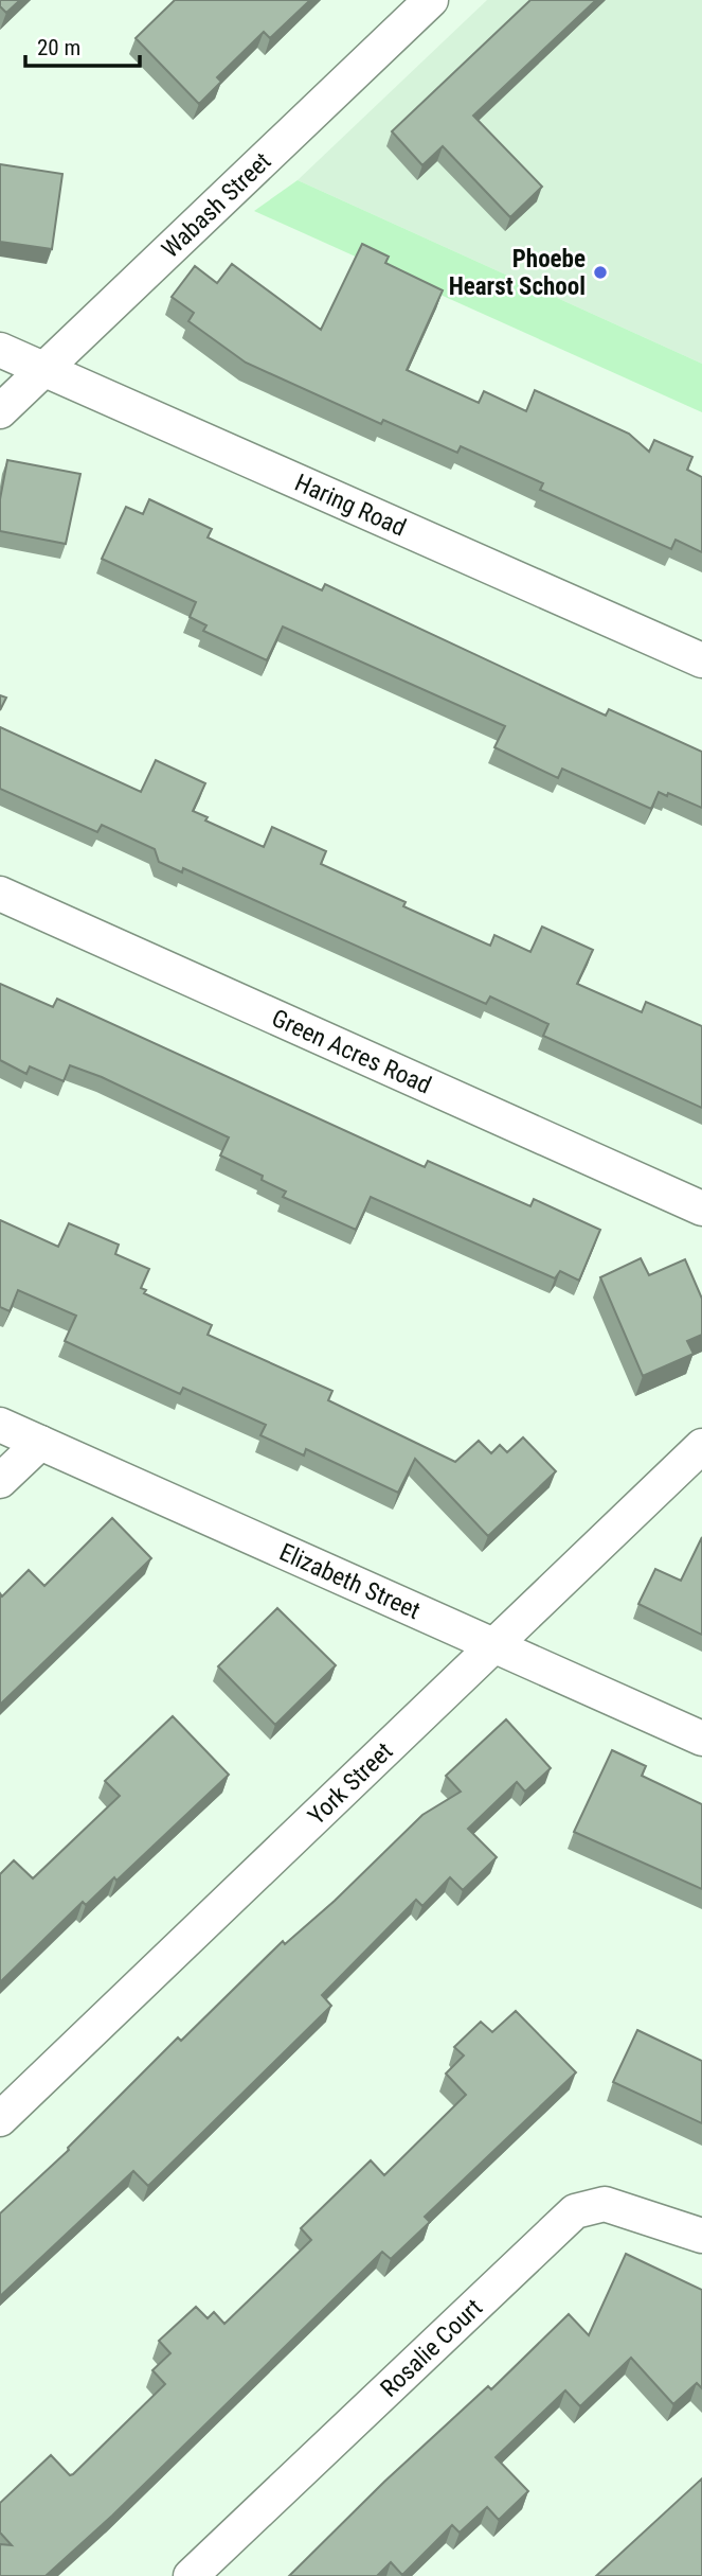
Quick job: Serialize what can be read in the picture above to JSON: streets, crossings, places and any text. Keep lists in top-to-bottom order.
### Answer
{
  "streets": {
    "street": [
      "Wabash Street",
      "Haring Road",
      "Green Acres Road",
      "Elizabeth Street",
      "York Street",
      "Rosalie Court"
    ]
  },
  "crossings": [
    ["Wabash Street", "Haring Road"],
    ["Elizabeth Street", "York Street"]
  ],
  "places": ["Phoebe Hearst School"],
  "scale_bar": "20 m"
}
